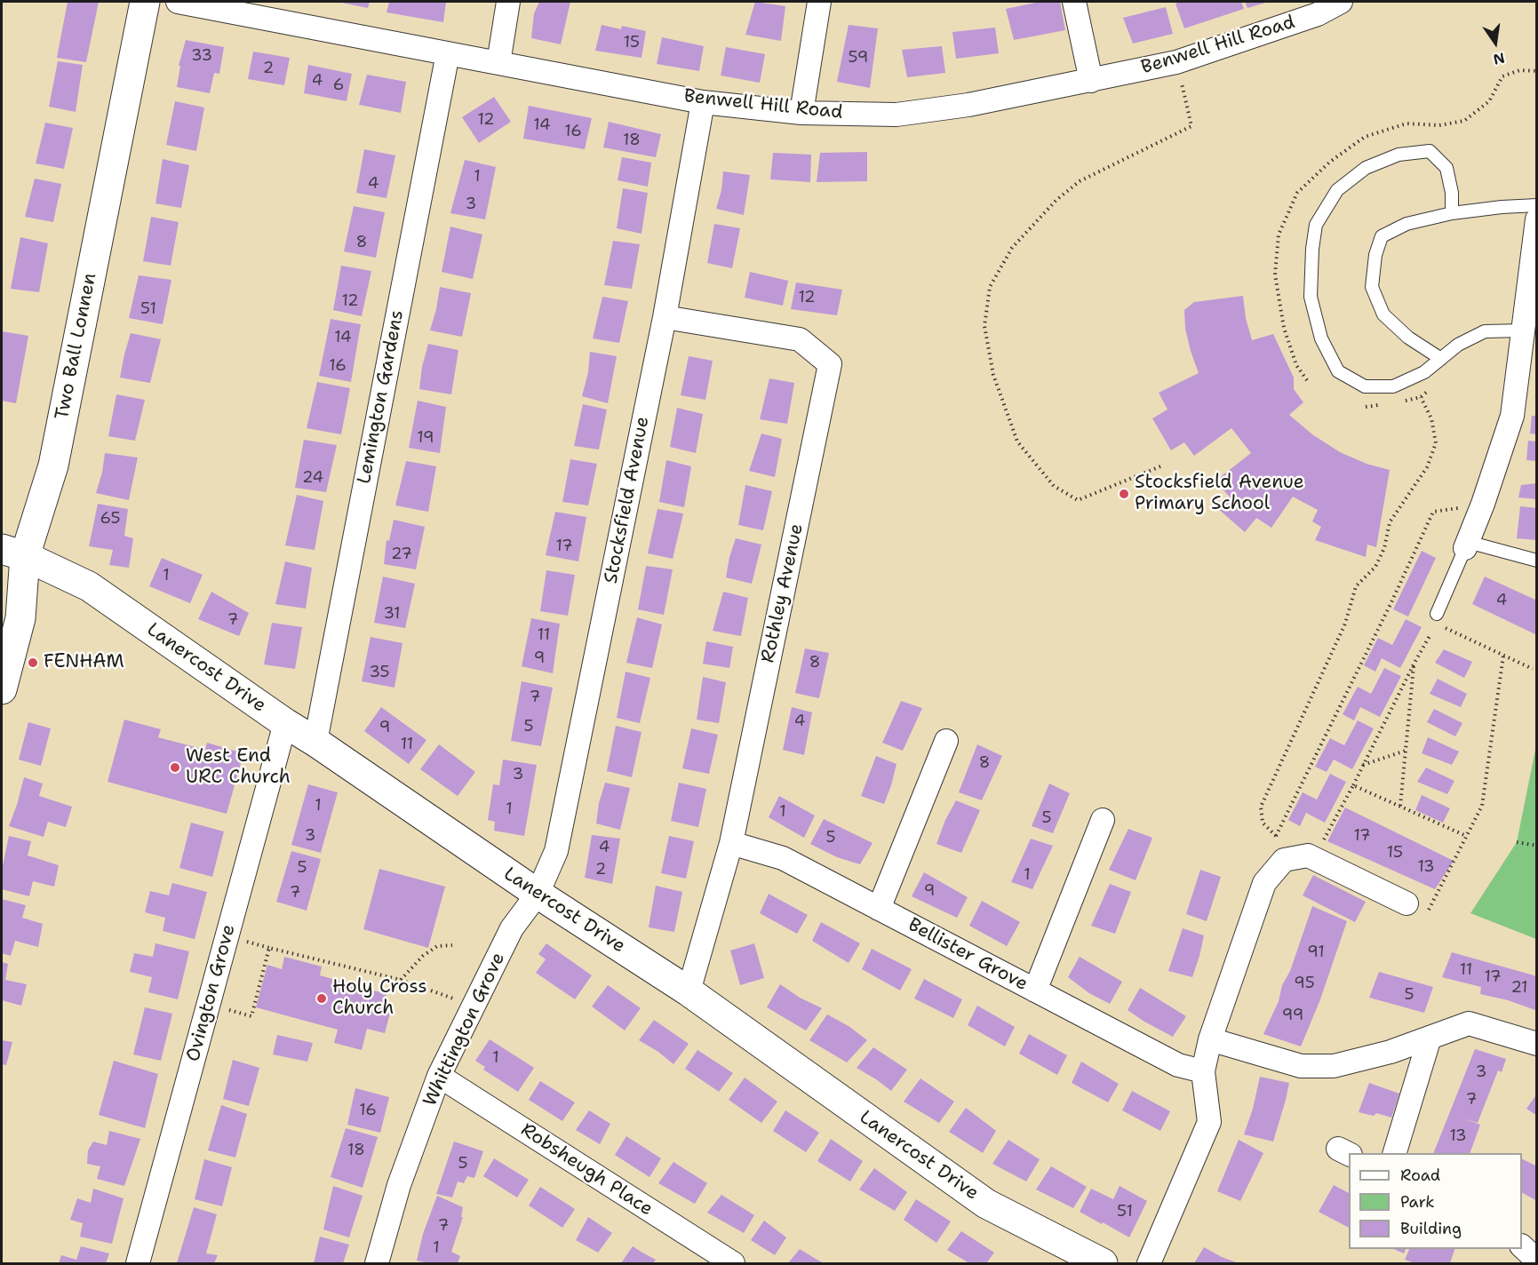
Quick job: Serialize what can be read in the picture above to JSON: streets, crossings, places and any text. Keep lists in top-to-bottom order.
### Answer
{
  "streets": {
    "street": [
      "Benwell Hill Road",
      "Two Ball Lonnen",
      "Lemington Gardens",
      "Stocksfield Avenue",
      "Rothley Avenue",
      "Lanercost Drive",
      "Bellister Grove",
      "Ovington Grove",
      "Whittington Grove",
      "Robsheugh Place"
    ]
  },
  "crossings": [
    ["Benwell Hill Road", "Lemington Gardens"],
    ["Benwell Hill Road", "Stocksfield Avenue"],
    ["Two Ball Lonnen", "Lanercost Drive"],
    ["Lemington Gardens", "Lanercost Drive"],
    ["Stocksfield Avenue", "Rothley Avenue"],
    ["Stocksfield Avenue", "Lanercost Drive"],
    ["Stocksfield Avenue", "Whittington Grove"],
    ["Rothley Avenue", "Lanercost Drive"],
    ["Rothley Avenue", "Bellister Grove"],
    ["Lanercost Drive", "Ovington Grove"],
    ["Lanercost Drive", "Whittington Grove"],
    ["Whittington Grove", "Robsheugh Place"]
  ],
  "places": [
    "Stocksfield Avenue Primary School",
    "FENHAM",
    "West End URC Church",
    "Holy Cross Church"
  ],
  "house_numbers": [
    "15",
    "33",
    "59",
    "2",
    "4",
    "6",
    "12",
    "14",
    "16",
    "18",
    "1",
    "4",
    "3",
    "8",
    "12",
    "12",
    "51",
    "14",
    "16",
    "19",
    "24",
    "65",
    "17",
    "27",
    "1",
    "4",
    "31",
    "7",
    "11",
    "9",
    "8",
    "35",
    "7",
    "4",
    "5",
    "9",
    "11",
    "8",
    "3",
    "1",
    "1",
    "1",
    "5",
    "3",
    "17",
    "5",
    "4",
    "15",
    "13",
    "5",
    "2",
    "1",
    "9",
    "7",
    "91",
    "11",
    "17",
    "95",
    "21",
    "5",
    "99",
    "1",
    "3",
    "7",
    "16",
    "13",
    "18",
    "5",
    "51",
    "7",
    "1"
  ],
  "legend": ["Road", "Park", "Building"],
  "north": "bottom"
}
